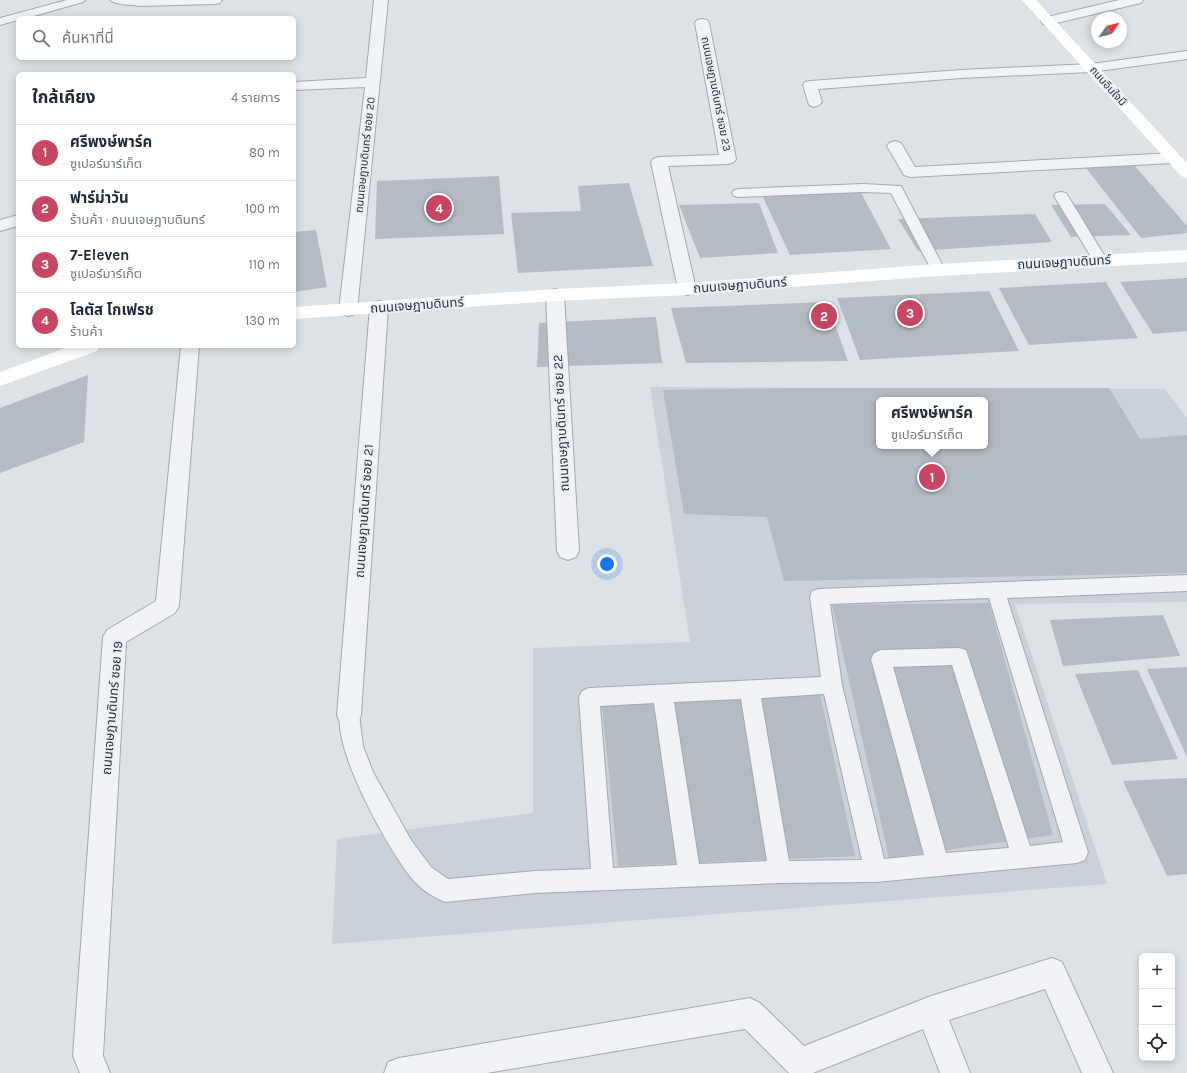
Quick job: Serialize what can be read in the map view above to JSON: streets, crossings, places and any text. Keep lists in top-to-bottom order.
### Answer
{
  "streets": {
    "street": [
      "ถนนอินใจมี",
      "ถนนเจษฎาบดินทร์ ซอย 23",
      "ถนนเจษฎาบดินทร์ ซอย 20",
      "ถนนเจษฎาบดินทร์",
      "ถนนเจษฎาบดินทร์ ซอย 22",
      "ถนนเจษฎาบดินทร์ ซอย 21",
      "ถนนเจษฎาบดินทร์ ซอย 19"
    ]
  },
  "crossings": [
    ["ถนนเจษฎาบดินทร์ ซอย 23", "ถนนเจษฎาบดินทร์"],
    ["ถนนเจษฎาบดินทร์ ซอย 20", "ถนนเจษฎาบดินทร์"],
    ["ถนนเจษฎาบดินทร์", "ถนนเจษฎาบดินทร์ ซอย 22"],
    ["ถนนเจษฎาบดินทร์", "ถนนเจษฎาบดินทร์ ซอย 21"]
  ],
  "north": "top right",
  "page": {
    "search": "ค้นหาที่นี่",
    "heading": ["ใกล้เคียง", "4 รายการ"],
    "list": [
      {
        "mark": "1",
        "name": "ศรีพงษ์พาร์ค",
        "note": "ซูเปอร์มาร์เก็ต",
        "value": "80 m"
      },
      {
        "mark": "2",
        "name": "ฟาร์ม่าวัน",
        "note": "ร้านค้า · ถนนเจษฎาบดินทร์",
        "value": "100 m"
      },
      {
        "mark": "3",
        "name": "7-Eleven",
        "note": "ซูเปอร์มาร์เก็ต",
        "value": "110 m"
      },
      {
        "mark": "4",
        "name": "โลตัส โกเฟรช",
        "note": "ร้านค้า",
        "value": "130 m"
      }
    ],
    "pins": [
      "4",
      "3",
      "2",
      "1"
    ],
    "popup": ["ศรีพงษ์พาร์ค", "ซูเปอร์มาร์เก็ต"],
    "map_buttons": ["+", "−"]
  }
}
